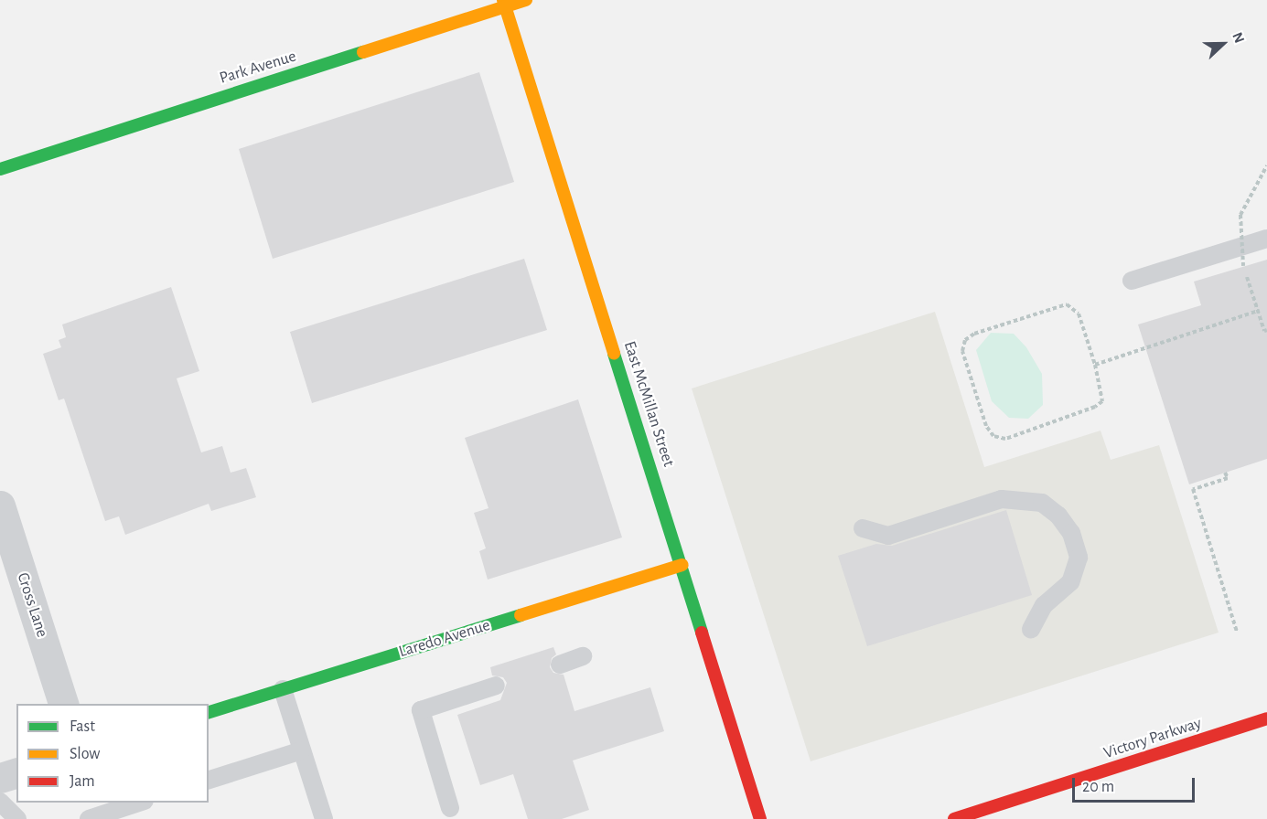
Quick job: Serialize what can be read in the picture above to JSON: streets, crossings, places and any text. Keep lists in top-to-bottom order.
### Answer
{
  "streets": {
    "street": [
      "Park Avenue",
      "East McMillan Street",
      "Cross Lane",
      "Laredo Avenue",
      "Victory Parkway"
    ]
  },
  "crossings": [
    ["Park Avenue", "East McMillan Street"],
    ["East McMillan Street", "Laredo Avenue"]
  ],
  "legend": ["Fast", "Slow", "Jam"],
  "scale_bar": "20 m",
  "north": "right"
}
